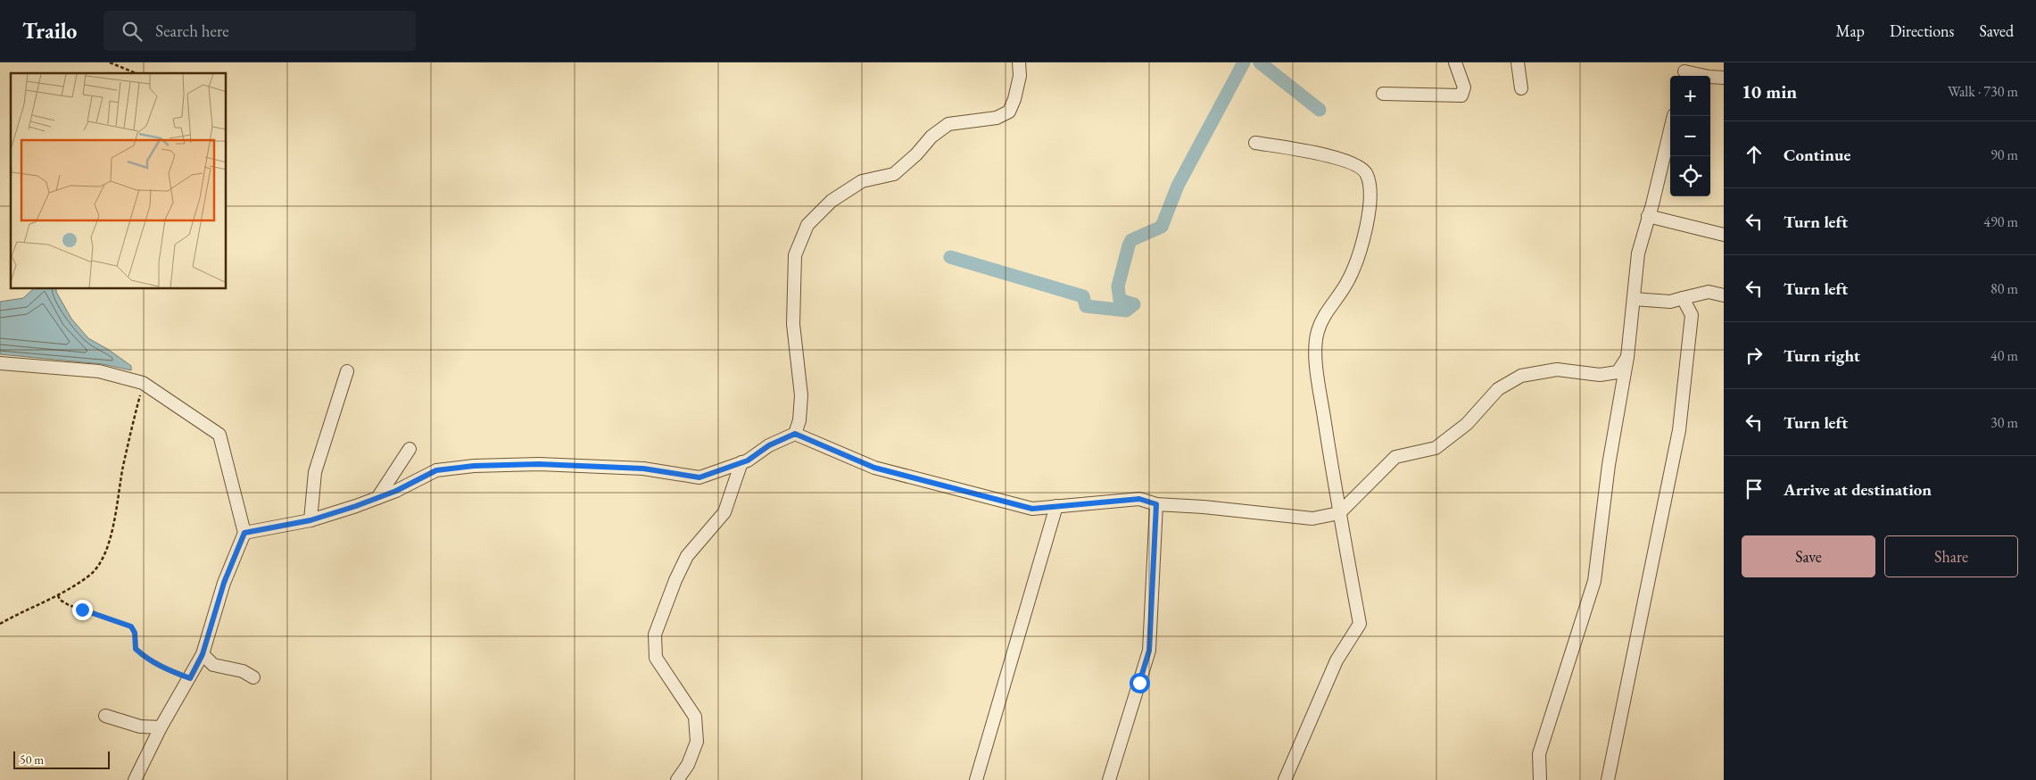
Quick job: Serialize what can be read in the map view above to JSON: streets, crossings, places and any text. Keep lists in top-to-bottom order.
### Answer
{
  "scale_bar": "50 m",
  "page": {
    "header": "Trailo",
    "search": "Search here",
    "nav": ["Map", "Directions", "Saved"],
    "heading": ["10 min", "Walk · 730 m"],
    "map_buttons": ["+", "−"],
    "list": [
      ["Continue", "90 m"],
      ["Turn left", "490 m"],
      ["Turn left", "80 m"],
      ["Turn right", "40 m"],
      ["Turn left", "30 m"],
      "Arrive at destination"
    ],
    "buttons": ["Save", "Share"],
    "scale": "50 m"
  }
}
